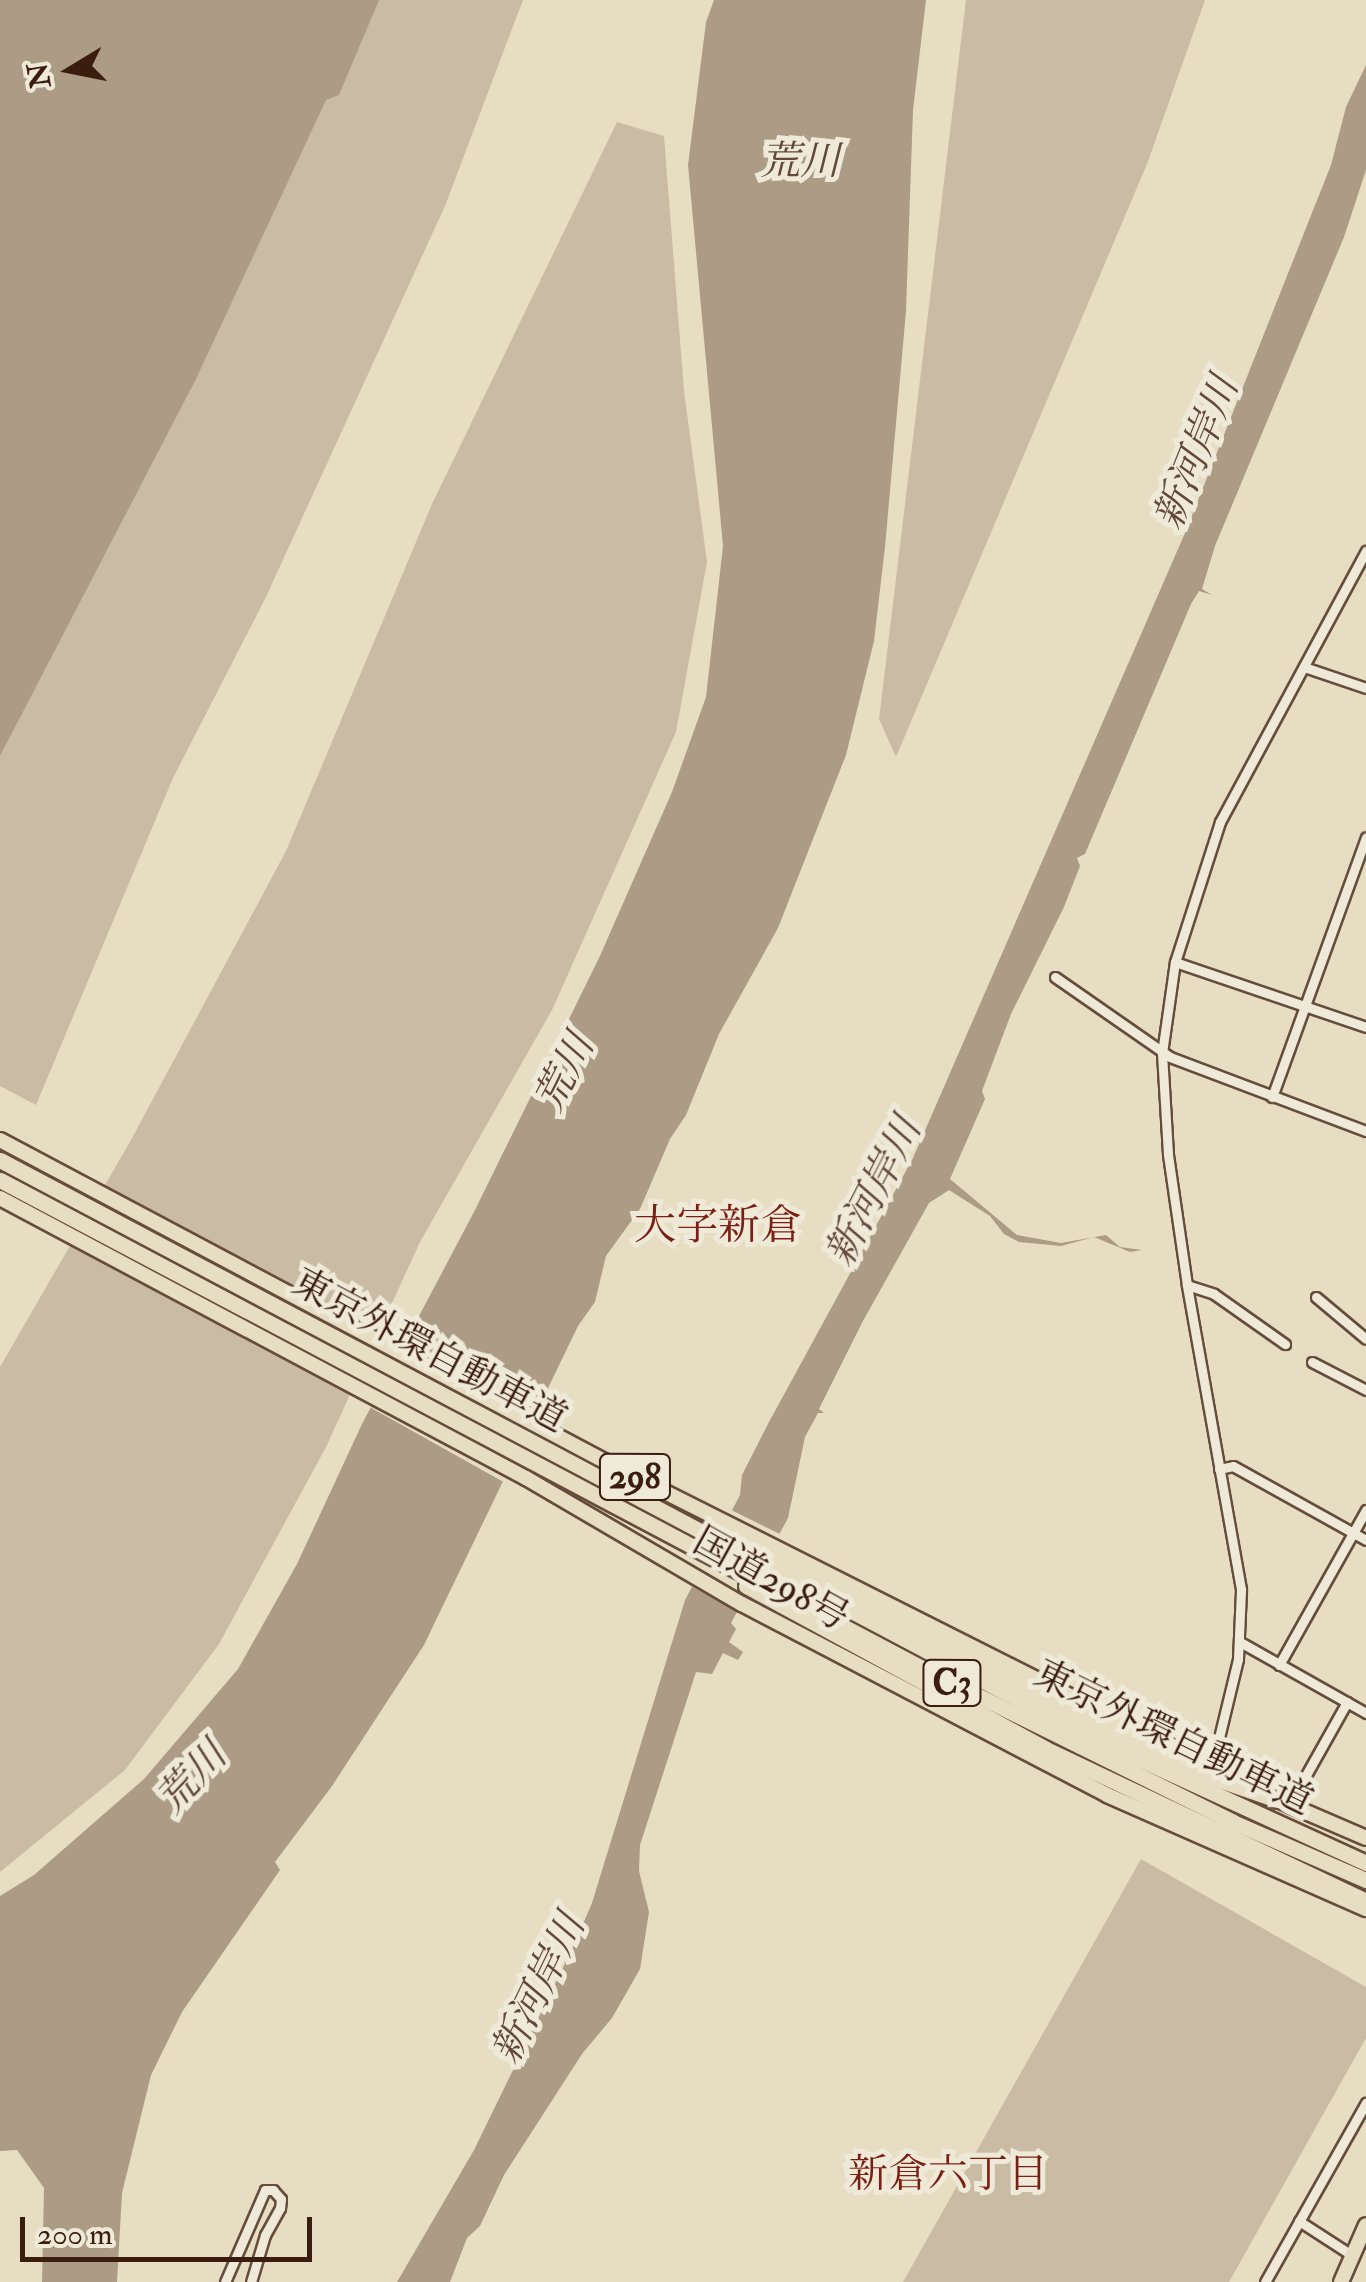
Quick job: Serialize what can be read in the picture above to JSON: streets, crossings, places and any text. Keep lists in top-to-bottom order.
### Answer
{
  "streets": {
    "highway": [
      "東京外環自動車道",
      "298",
      "国道298号",
      "C3"
    ]
  },
  "districts": ["大字新倉", "新倉六丁目"],
  "water": ["荒川", "新河岸川"],
  "scale_bar": "200 m",
  "north": "left"
}
